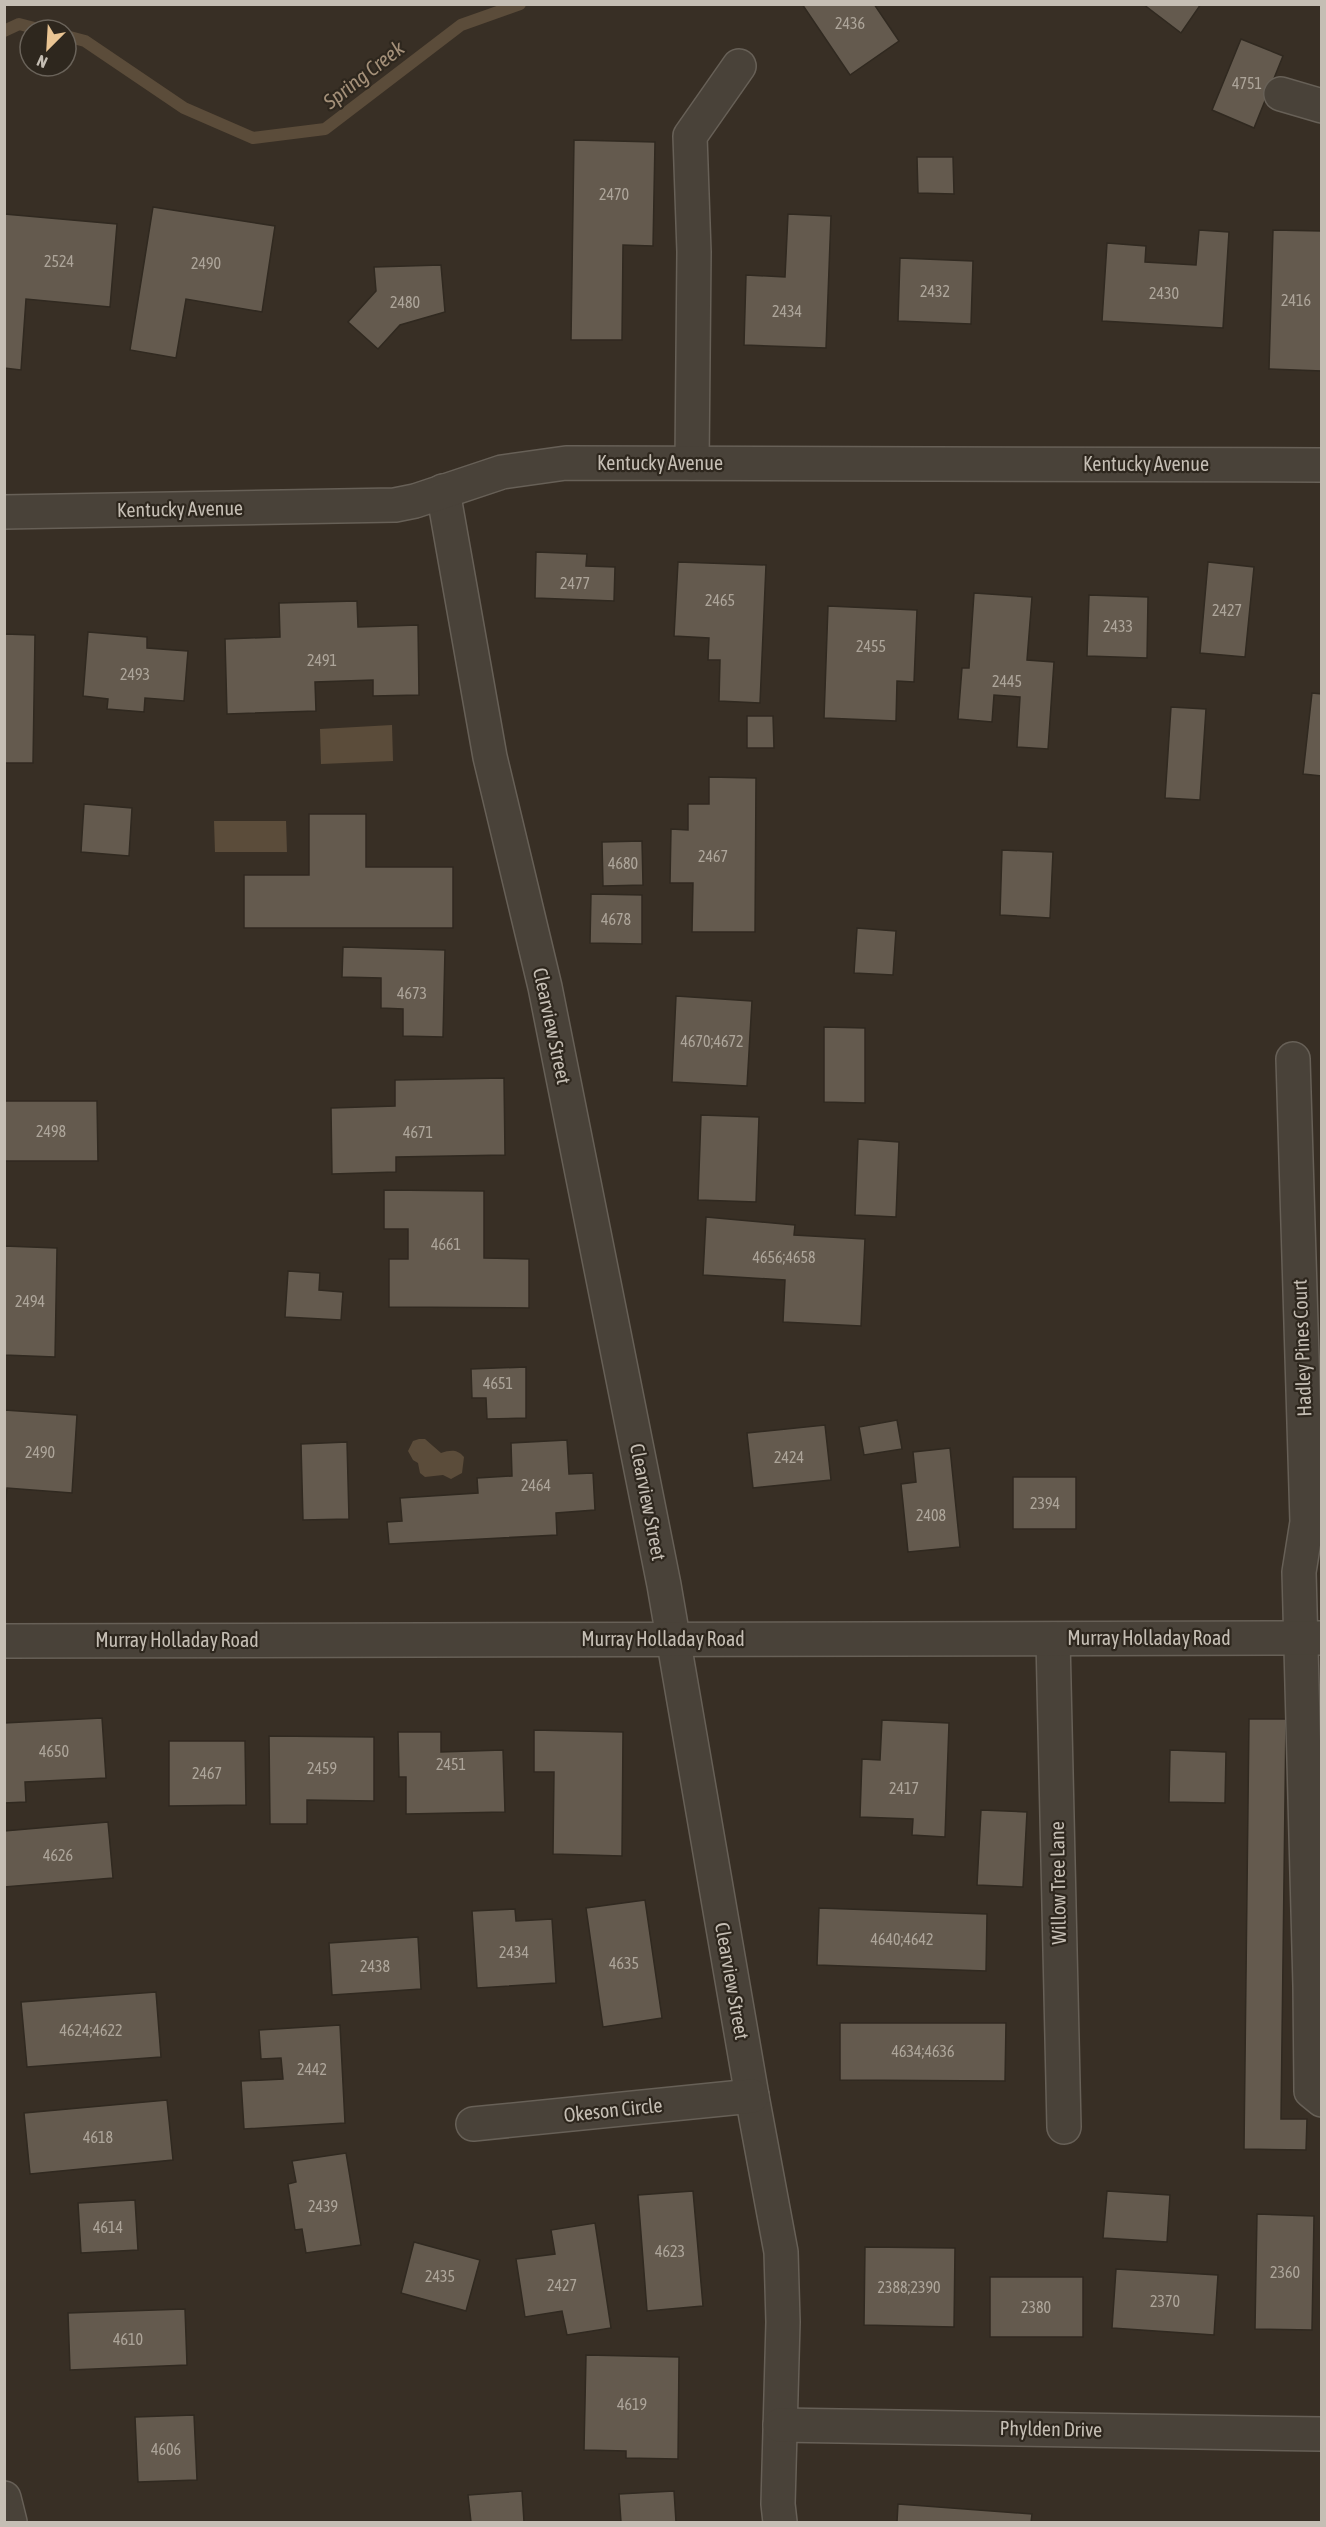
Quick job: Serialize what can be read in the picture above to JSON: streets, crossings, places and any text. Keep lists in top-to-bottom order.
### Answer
{
  "streets": {
    "street": [
      "Kentucky Avenue",
      "Clearview Street",
      "Hadley Pines Court",
      "Murray Holladay Road",
      "Willow Tree Lane",
      "Okeson Circle",
      "Phylden Drive"
    ]
  },
  "crossings": [
    ["Kentucky Avenue", "Clearview Street"],
    ["Clearview Street", "Murray Holladay Road"],
    ["Clearview Street", "Okeson Circle"],
    ["Clearview Street", "Phylden Drive"],
    ["Hadley Pines Court", "Murray Holladay Road"],
    ["Murray Holladay Road", "Willow Tree Lane"]
  ],
  "water": ["Spring Creek"],
  "house_numbers": [
    "2436",
    "4751",
    "2470",
    "2524",
    "2490",
    "2432",
    "2430",
    "2416",
    "2480",
    "2434",
    "2477",
    "2465",
    "2427",
    "2433",
    "2455",
    "2491",
    "2493",
    "2445",
    "2467",
    "4680",
    "4678",
    "4673",
    "4670;4672",
    "2498",
    "4671",
    "4661",
    "4656;4658",
    "2494",
    "4651",
    "2490",
    "2424",
    "2464",
    "2394",
    "2408",
    "4650",
    "2451",
    "2459",
    "2467",
    "2417",
    "4626",
    "4640;4642",
    "2434",
    "4635",
    "2438",
    "4624;4622",
    "4634;4636",
    "2442",
    "4618",
    "2439",
    "4614",
    "4623",
    "2360",
    "2435",
    "2427",
    "2388;2390",
    "2370",
    "2380",
    "4610",
    "4619",
    "4606"
  ],
  "north": "bottom left"
}
